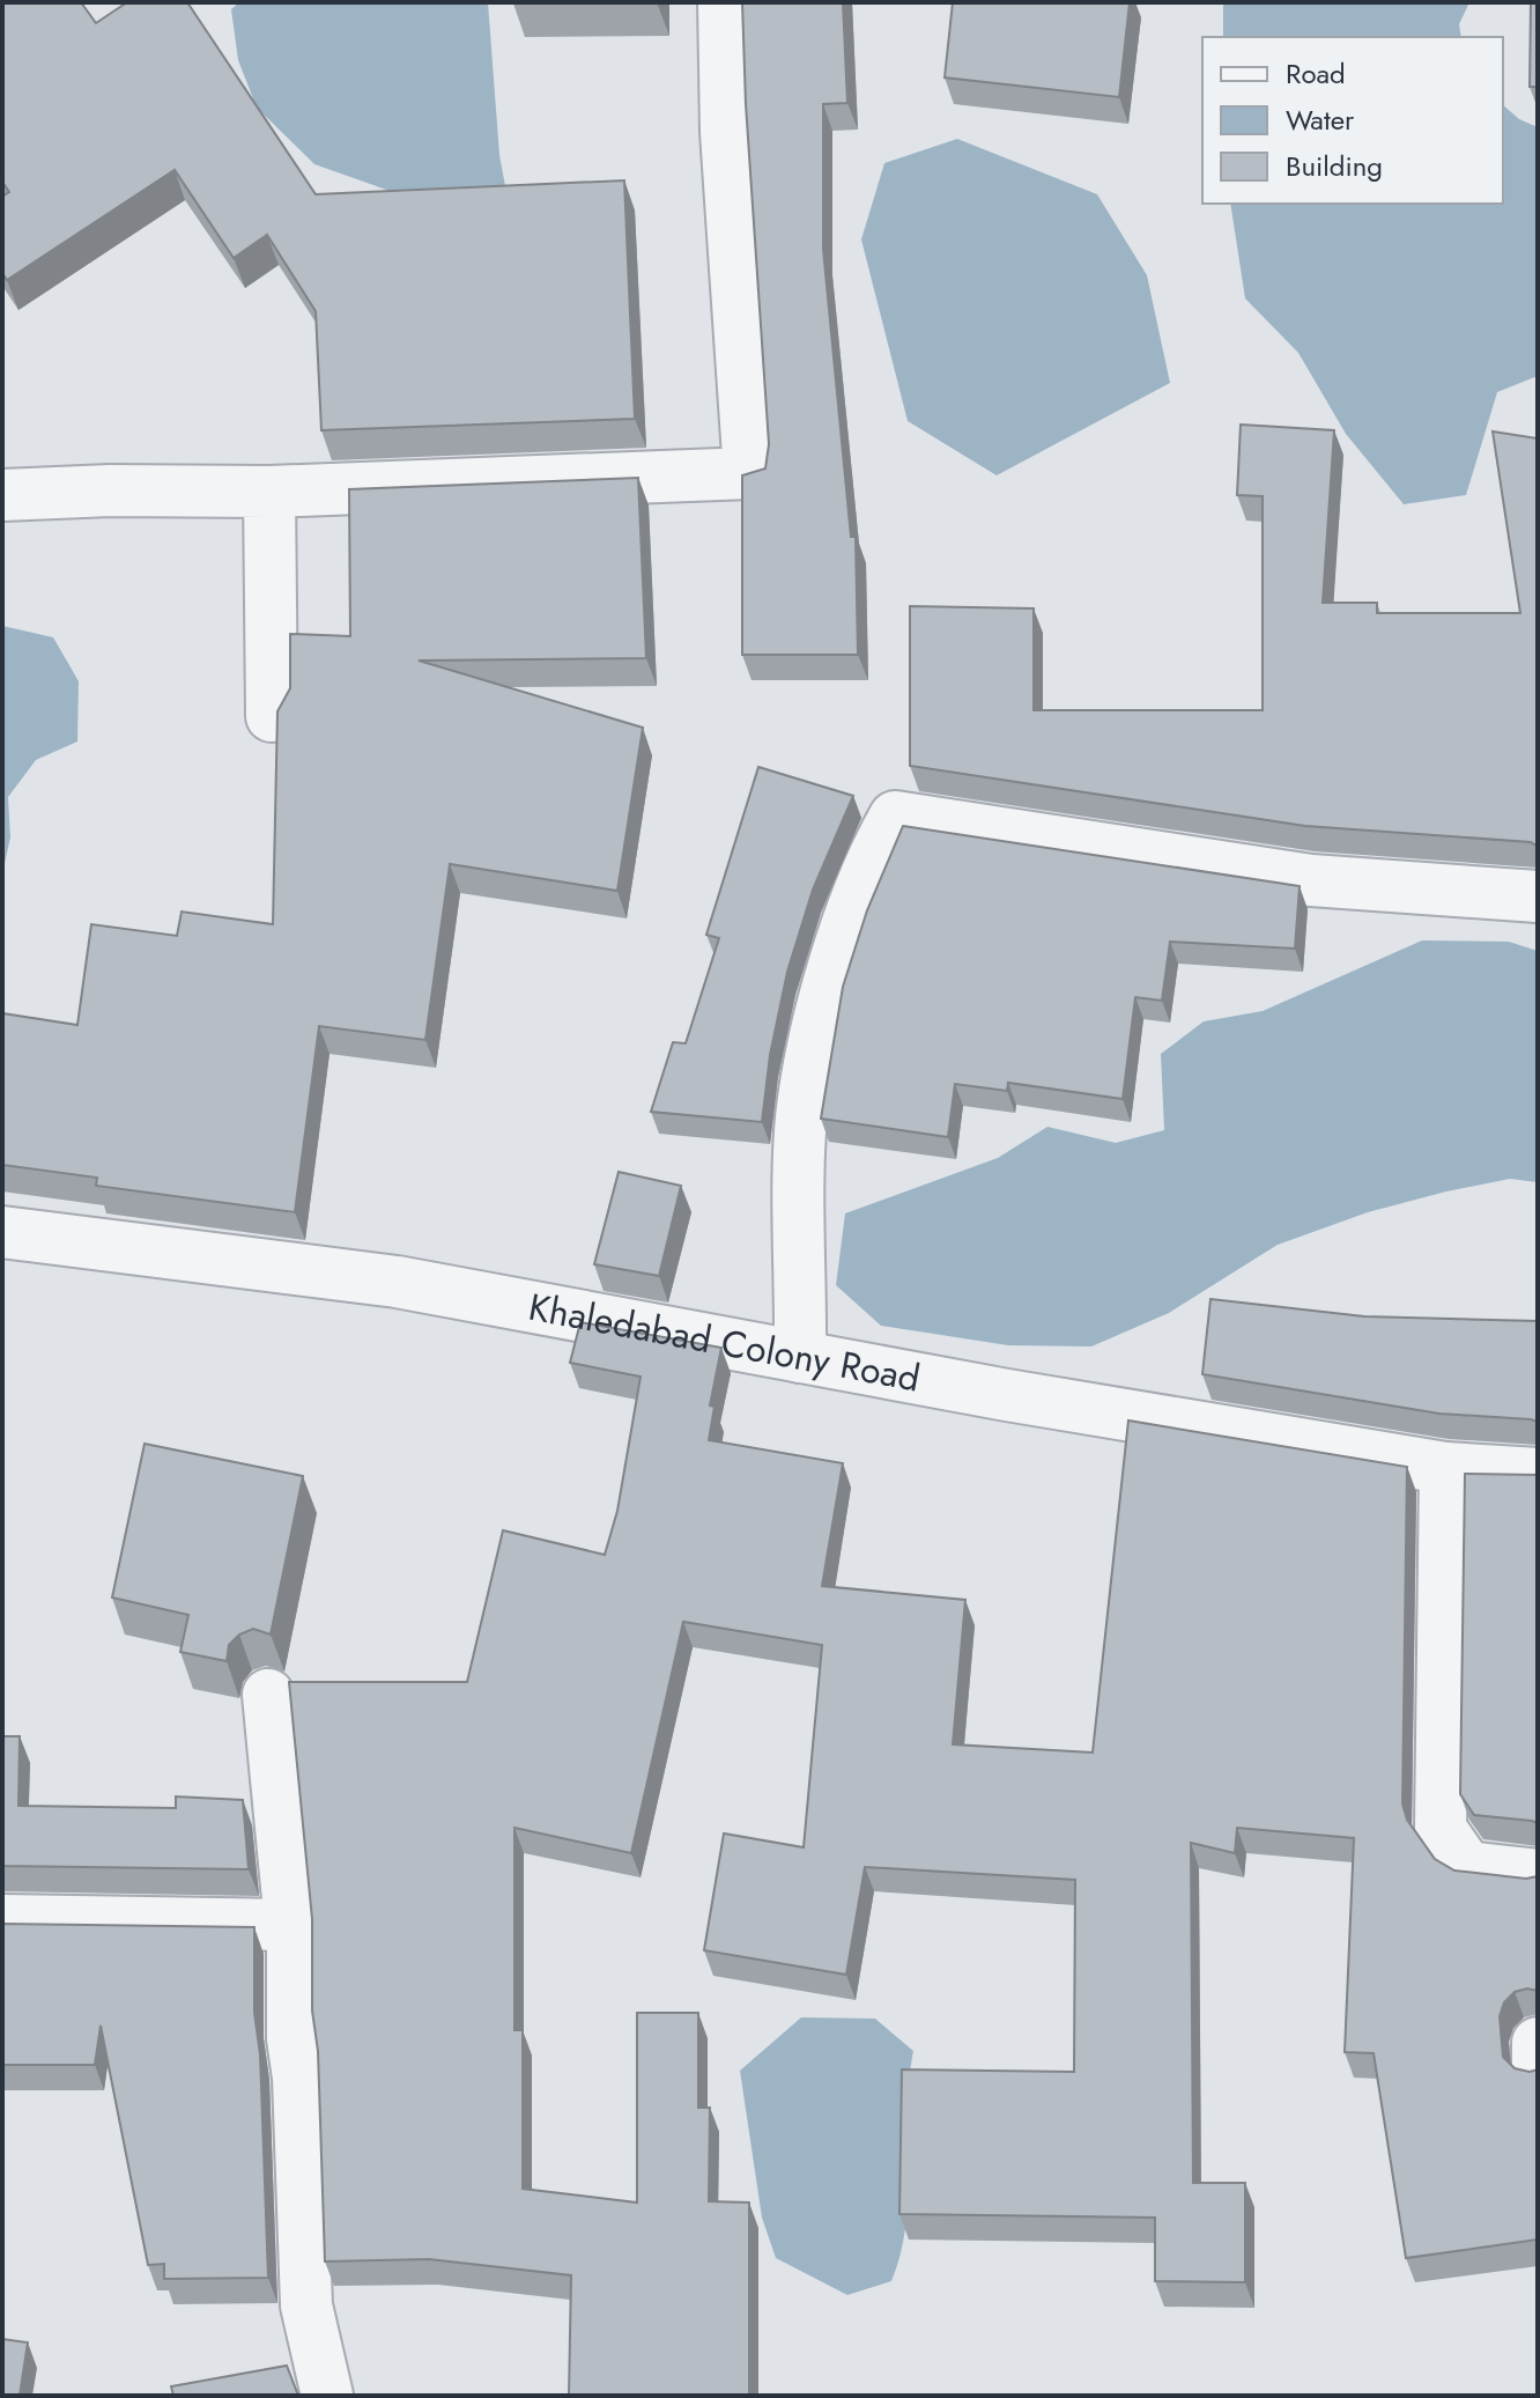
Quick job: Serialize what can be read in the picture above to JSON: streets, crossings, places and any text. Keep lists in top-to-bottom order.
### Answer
{
  "streets": {
    "street": ["Khaledabad Colony Road"]
  },
  "legend": ["Road", "Water", "Building"]
}
